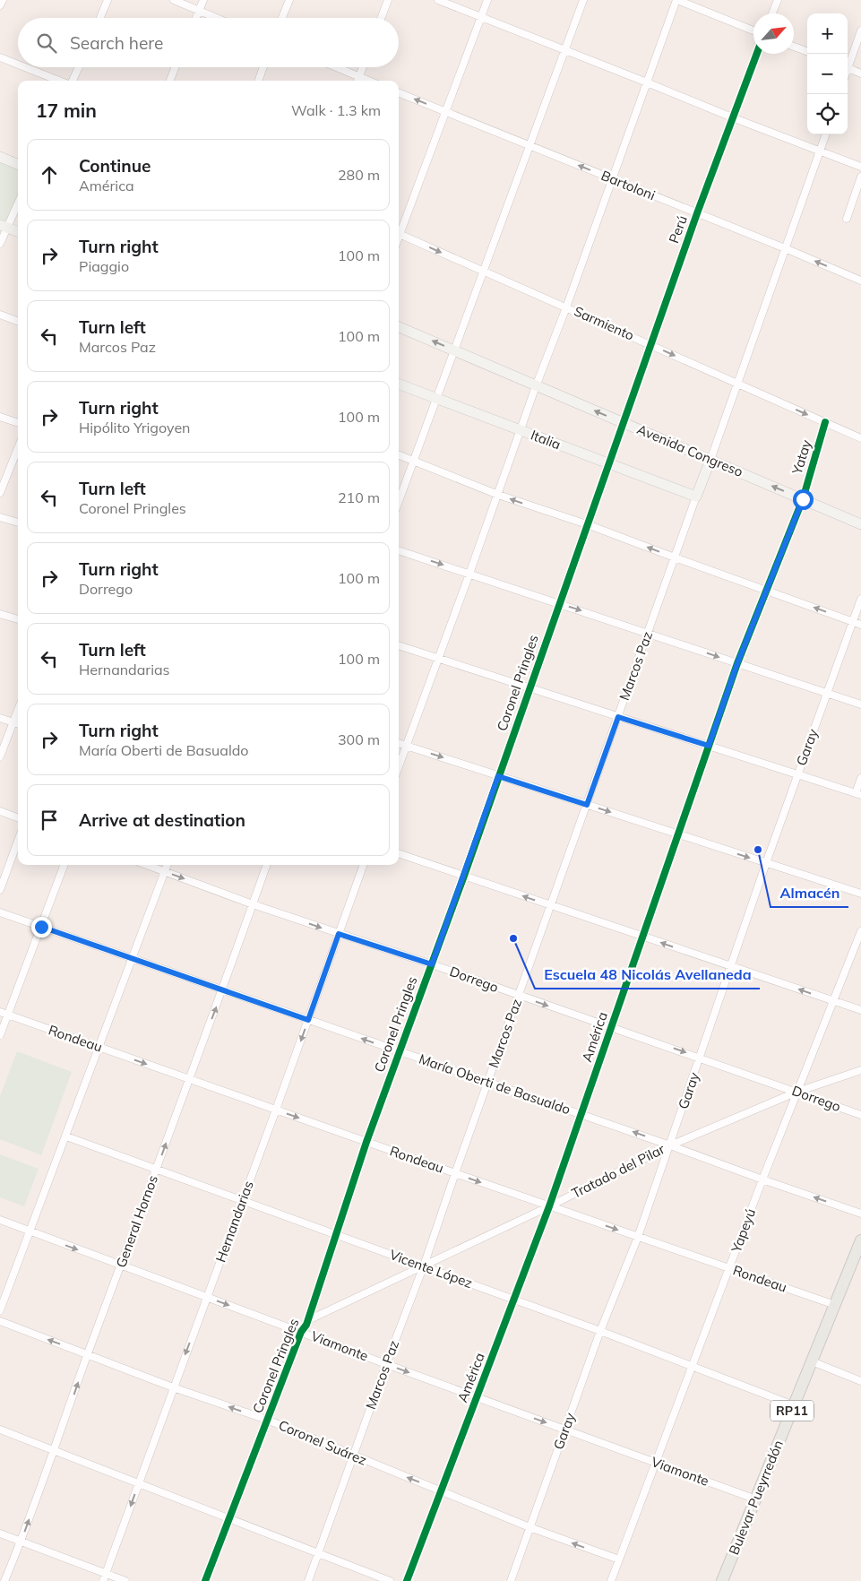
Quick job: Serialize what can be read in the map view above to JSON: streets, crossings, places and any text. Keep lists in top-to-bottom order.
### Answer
{
  "streets": {
    "main road": ["RP11", "Bulevar Pueyrredón"],
    "street": [
      "Bartoloni",
      "Perú",
      "Sarmiento",
      "Italia",
      "Avenida Congreso",
      "Yatay",
      "Marcos Paz",
      "Coronel Pringles",
      "Garay",
      "Dorrego",
      "América",
      "Rondeau",
      "María Oberti de Basualdo",
      "Tratado del Pilar",
      "General Hornos",
      "Hernandarias",
      "Yapeyú",
      "Vicente López",
      "Viamonte",
      "Coronel Suárez"
    ]
  },
  "crossings": [
    ["Bartoloni", "Perú"],
    ["Perú", "Sarmiento"],
    ["Perú", "Avenida Congreso"],
    ["Perú", "Coronel Pringles"],
    ["Sarmiento", "Yatay"],
    ["Italia", "Marcos Paz"],
    ["Italia", "Coronel Pringles"],
    ["Avenida Congreso", "Yatay"],
    ["Avenida Congreso", "Marcos Paz"],
    ["Avenida Congreso", "Coronel Pringles"],
    ["Avenida Congreso", "América"],
    ["Yatay", "América"],
    ["Marcos Paz", "Dorrego"],
    ["Marcos Paz", "Rondeau"],
    ["Marcos Paz", "María Oberti de Basualdo"],
    ["Marcos Paz", "Tratado del Pilar"],
    ["Marcos Paz", "Vicente López"],
    ["Marcos Paz", "Viamonte"],
    ["Marcos Paz", "Coronel Suárez"],
    ["Coronel Pringles", "Dorrego"],
    ["Coronel Pringles", "Rondeau"],
    ["Coronel Pringles", "María Oberti de Basualdo"],
    ["Coronel Pringles", "Tratado del Pilar"],
    ["Coronel Pringles", "Vicente López"],
    ["Coronel Pringles", "Viamonte"],
    ["Coronel Pringles", "Coronel Suárez"],
    ["Garay", "Dorrego"],
    ["Garay", "Rondeau"],
    ["Garay", "María Oberti de Basualdo"],
    ["Garay", "Tratado del Pilar"],
    ["Garay", "Vicente López"],
    ["Garay", "Viamonte"],
    ["Garay", "Coronel Suárez"],
    ["Dorrego", "América"],
    ["Dorrego", "Tratado del Pilar"],
    ["Dorrego", "General Hornos"],
    ["Dorrego", "Hernandarias"],
    ["Dorrego", "Yapeyú"],
    ["América", "Rondeau"],
    ["América", "María Oberti de Basualdo"],
    ["América", "Tratado del Pilar"],
    ["América", "Vicente López"],
    ["América", "Viamonte"],
    ["América", "Coronel Suárez"],
    ["Rondeau", "Tratado del Pilar"],
    ["Rondeau", "General Hornos"],
    ["Rondeau", "Hernandarias"],
    ["Rondeau", "Yapeyú"],
    ["Rondeau", "Bulevar Pueyrredón"],
    ["María Oberti de Basualdo", "Tratado del Pilar"],
    ["María Oberti de Basualdo", "General Hornos"],
    ["María Oberti de Basualdo", "Hernandarias"],
    ["María Oberti de Basualdo", "Yapeyú"],
    ["Tratado del Pilar", "Yapeyú"],
    ["Tratado del Pilar", "Vicente López"],
    ["General Hornos", "Vicente López"],
    ["General Hornos", "Viamonte"],
    ["General Hornos", "Coronel Suárez"],
    ["Hernandarias", "Vicente López"],
    ["Hernandarias", "Viamonte"],
    ["Hernandarias", "Coronel Suárez"],
    ["Yapeyú", "Vicente López"],
    ["Yapeyú", "Viamonte"],
    ["Yapeyú", "Coronel Suárez"],
    ["Vicente López", "Bulevar Pueyrredón"],
    ["Viamonte", "Bulevar Pueyrredón"]
  ],
  "one_way": [
    "Bartoloni",
    "Sarmiento",
    "Avenida Congreso",
    "Dorrego",
    "Rondeau",
    "General Hornos",
    "Hernandarias",
    "Viamonte",
    "Coronel Suárez"
  ],
  "places": ["Almacén", "Escuela 48 Nicolás Avellaneda"],
  "north": "top right",
  "page": {
    "map_buttons": ["+", "−"],
    "search": "Search here",
    "heading": ["17 min", "Walk · 1.3 km"],
    "list": [
      ["Continue", "América", "280 m"],
      ["Turn right", "Piaggio", "100 m"],
      ["Turn left", "Marcos Paz", "100 m"],
      ["Turn right", "Hipólito Yrigoyen", "100 m"],
      ["Turn left", "Coronel Pringles", "210 m"],
      ["Turn right", "Dorrego", "100 m"],
      ["Turn left", "Hernandarias", "100 m"],
      ["Turn right", "María Oberti de Basualdo", "300 m"],
      "Arrive at destination"
    ]
  }
}
